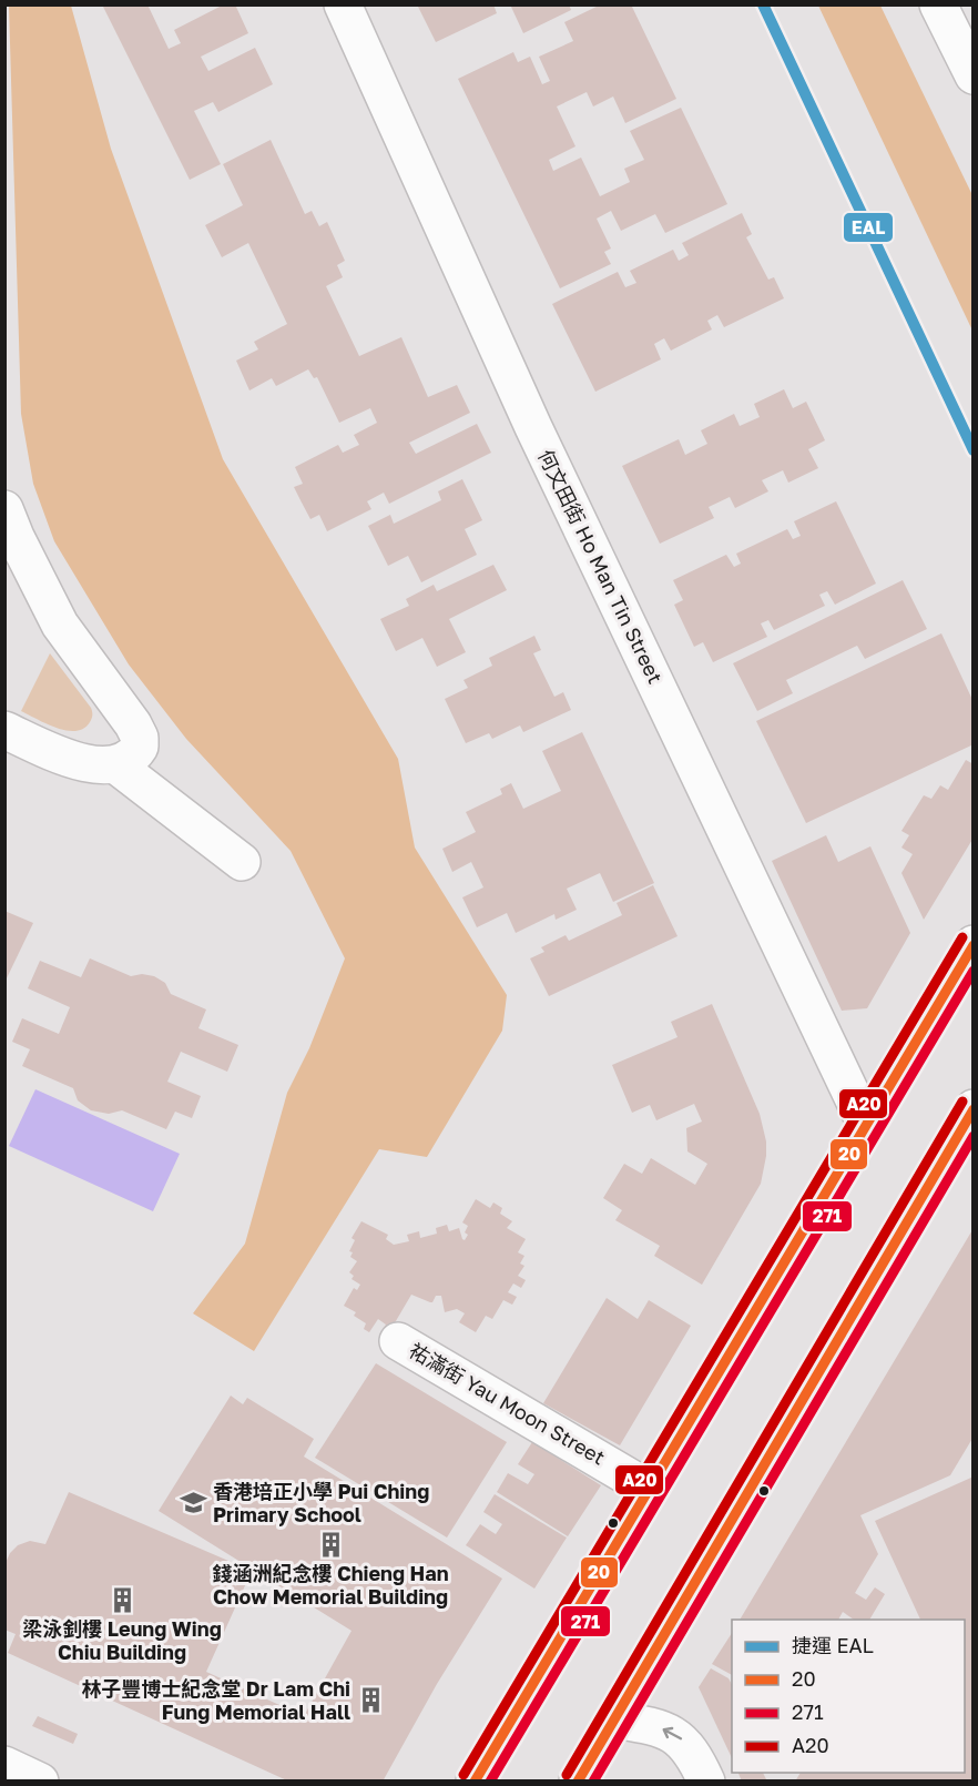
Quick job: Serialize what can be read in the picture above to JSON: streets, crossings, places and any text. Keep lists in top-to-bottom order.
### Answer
{
  "streets": {
    "street": ["何文田街 Ho Man Tin Street", "祐滿街 Yau Moon Street"]
  },
  "places": {
    "school or university": ["香港培正小學 Pui Ching Primary School"],
    "building": ["錢涵洲紀念樓 Chieng Han Chow Memorial Building", "梁泳釗樓 Leung Wing Chiu Building", "林子豐博士紀念堂 Dr Lam Chi Fung Memorial Hall"]
  },
  "lines": [
    "metro line EAL",
    "transit line A20",
    "transit line 20",
    "transit line 271"
  ],
  "legend": [
    "捷運 EAL",
    "20",
    "271",
    "A20"
  ]
}
